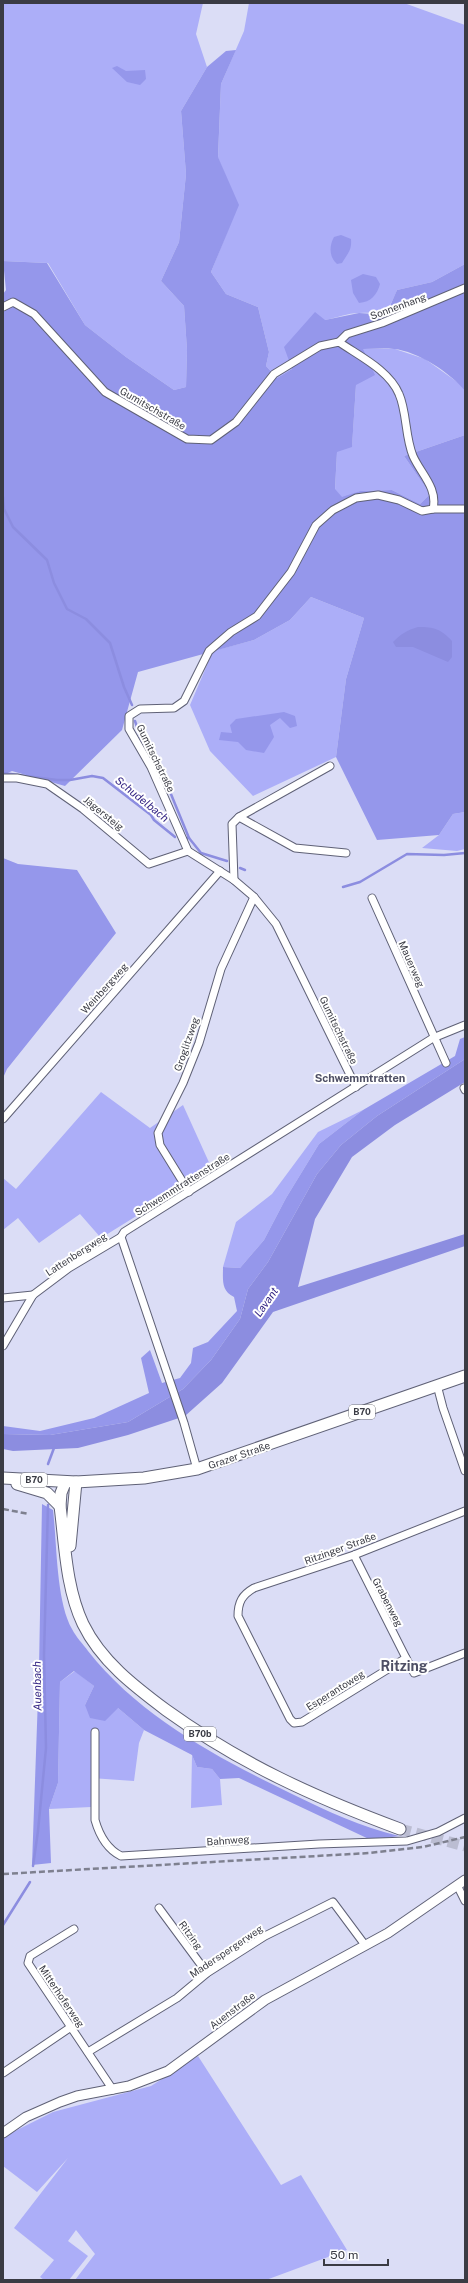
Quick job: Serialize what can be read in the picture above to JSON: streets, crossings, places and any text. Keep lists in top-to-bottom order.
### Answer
{
  "streets": {
    "main road": ["B70", "Grazer Straße", "B70b"],
    "street": [
      "Sonnenhang",
      "Gumitschstraße",
      "Jägersteig",
      "Mauerweg",
      "Weinbergweg",
      "Groglitzweg",
      "Schwemmtrattenstraße",
      "Lattenbergweg",
      "Ritzinger Straße",
      "Grabenweg",
      "Esperantoweg",
      "Bahnweg",
      "Ritzing",
      "Maderspergerweg",
      "Mitterhoferweg",
      "Auenstraße"
    ]
  },
  "crossings": [
    ["Sonnenhang", "Gumitschstraße"],
    ["Gumitschstraße", "Jägersteig"],
    ["Gumitschstraße", "Weinbergweg"],
    ["Gumitschstraße", "Groglitzweg"],
    ["Gumitschstraße", "Schwemmtrattenstraße"],
    ["Mauerweg", "Schwemmtrattenstraße"],
    ["Groglitzweg", "Schwemmtrattenstraße"],
    ["Schwemmtrattenstraße", "Lattenbergweg"],
    ["Grazer Straße", "B70b"],
    ["Ritzinger Straße", "Grabenweg"],
    ["Ritzinger Straße", "Esperantoweg"],
    ["Grabenweg", "Esperantoweg"],
    ["Ritzing", "Maderspergerweg"],
    ["Maderspergerweg", "Mitterhoferweg"],
    ["Maderspergerweg", "Auenstraße"],
    ["Mitterhoferweg", "Auenstraße"]
  ],
  "districts": ["Schwemmtratten", "Ritzing"],
  "water": ["Schudelbach", "Lavant", "Auenbach"],
  "scale_bar": "50 m"
}
